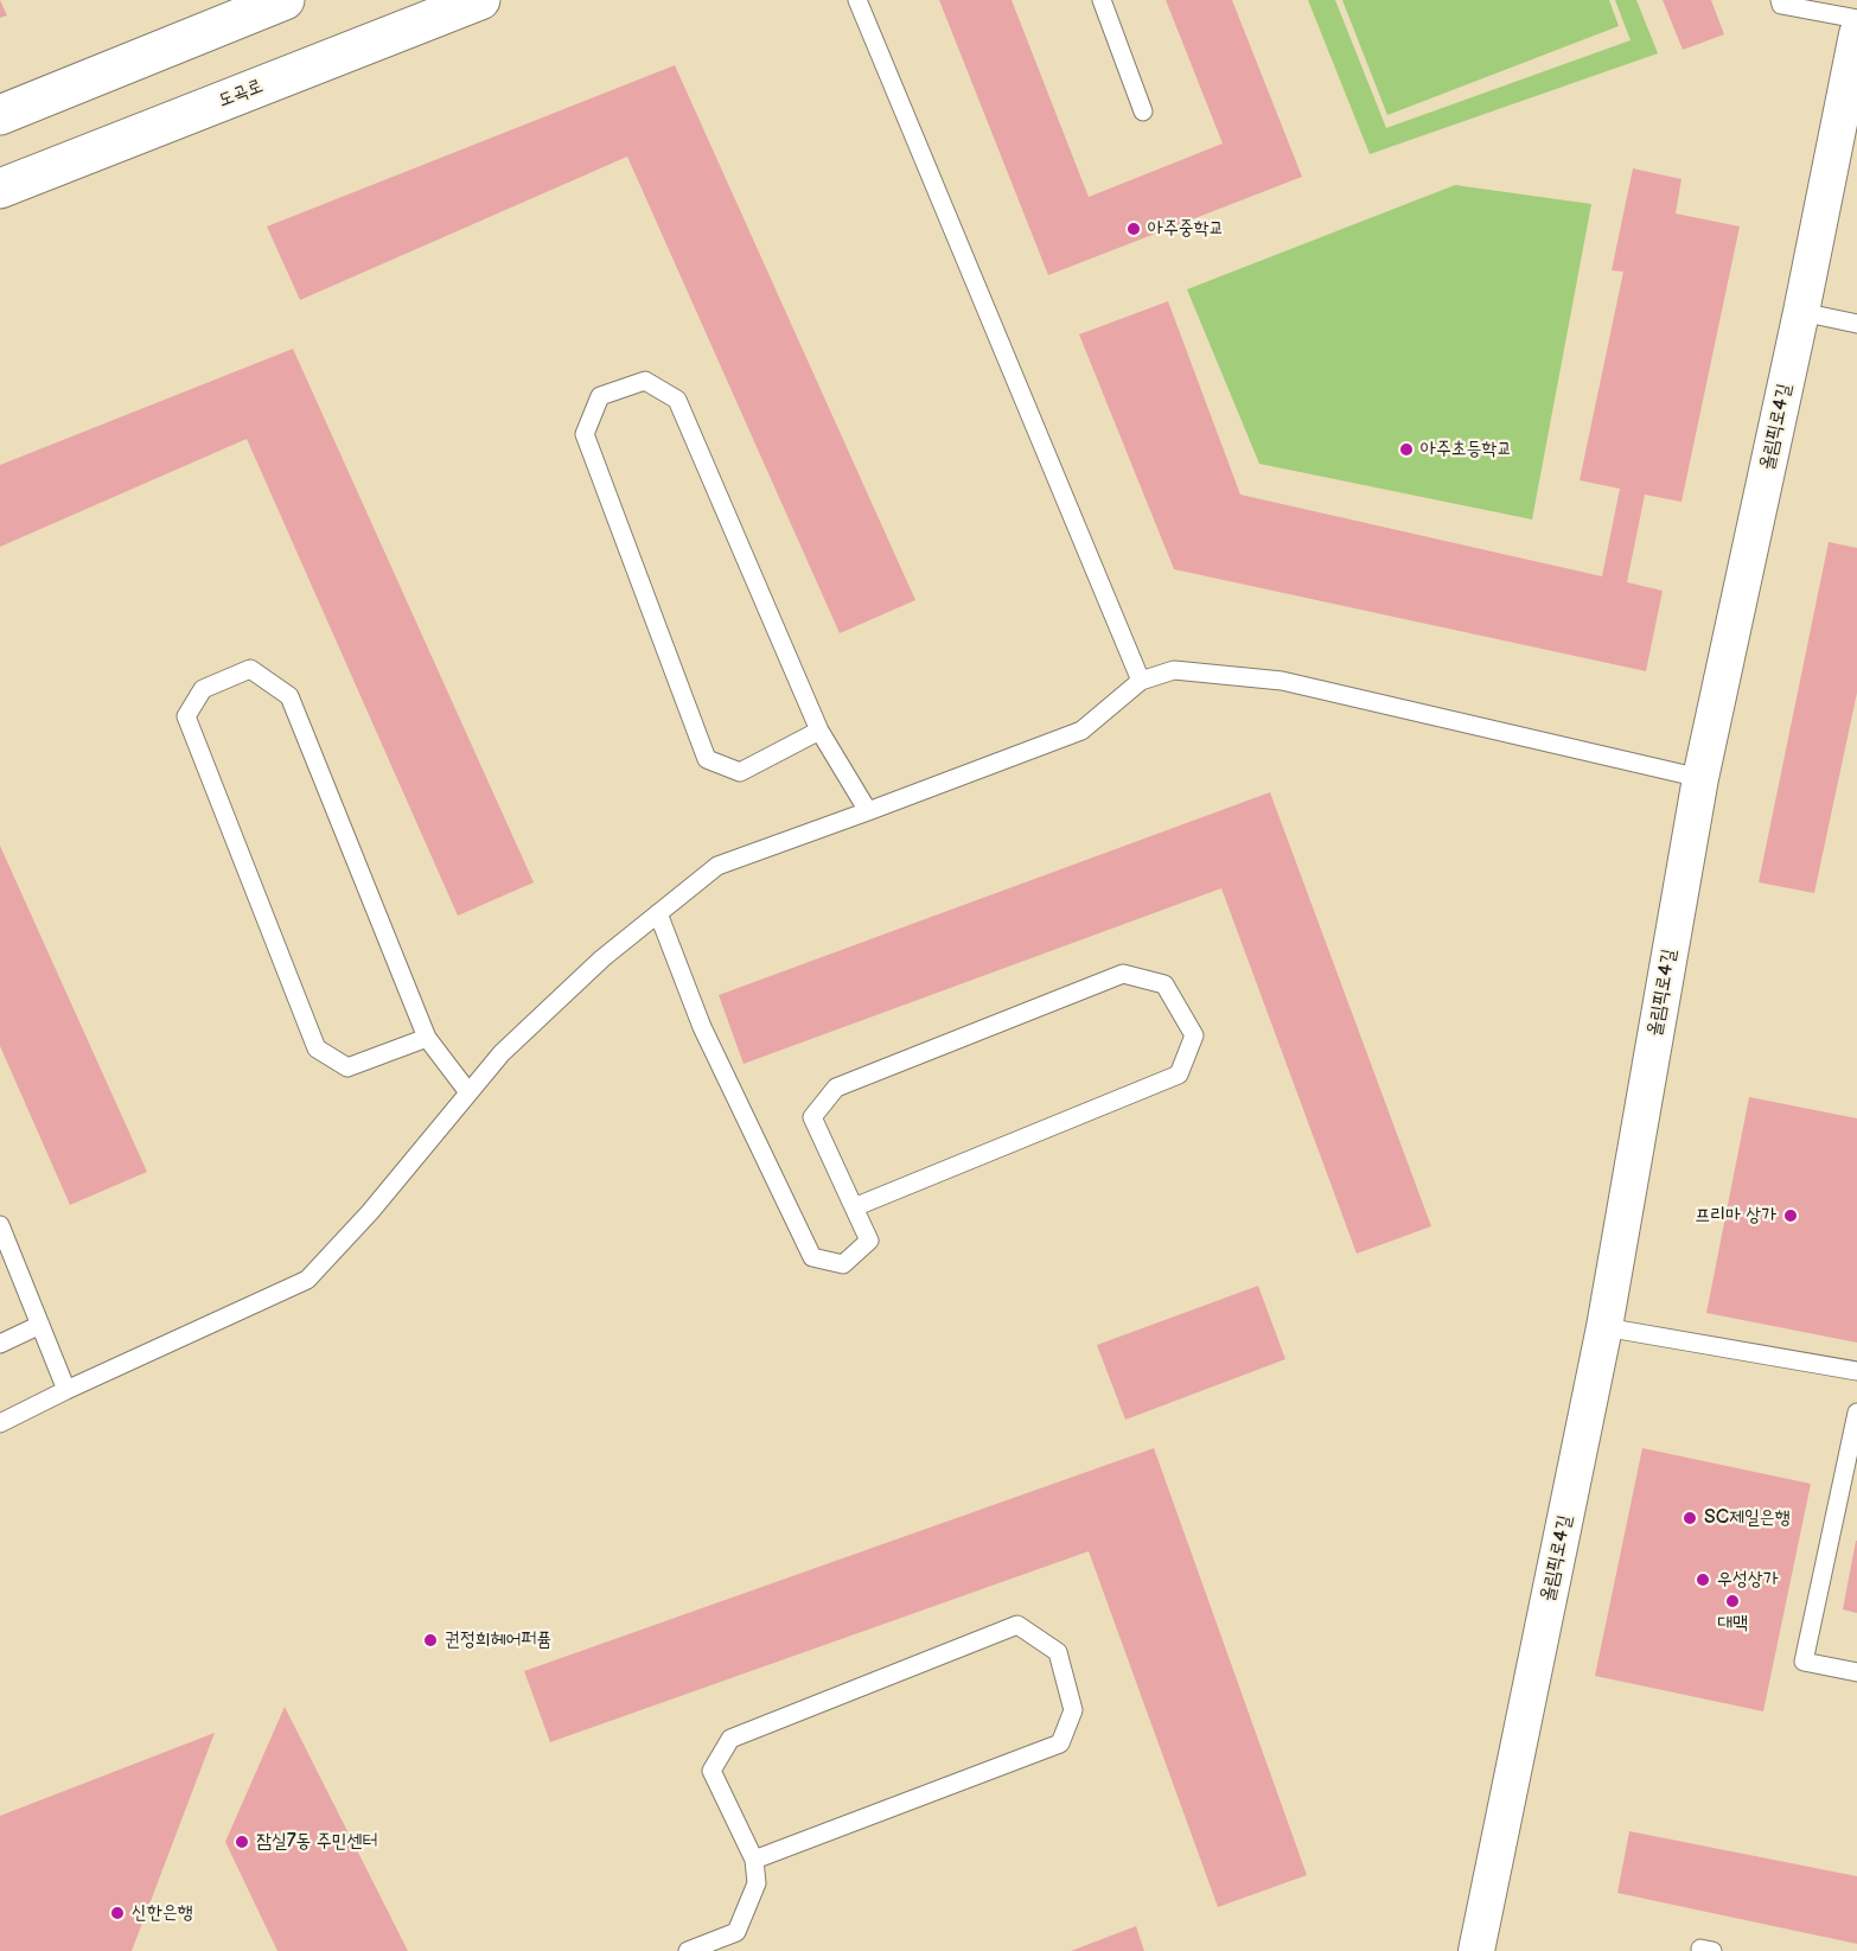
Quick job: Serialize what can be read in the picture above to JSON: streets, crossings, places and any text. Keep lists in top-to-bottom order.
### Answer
{
  "streets": {
    "main road": ["도곡로"],
    "street": ["올림픽로4길"]
  },
  "places": [
    "아주중학교",
    "아주초등학교",
    "프리마 상가",
    "SC제일은행",
    "우성상가",
    "대맥",
    "권정희헤어퍼퓸",
    "잠실7동 주민센터",
    "신한은행"
  ]
}
